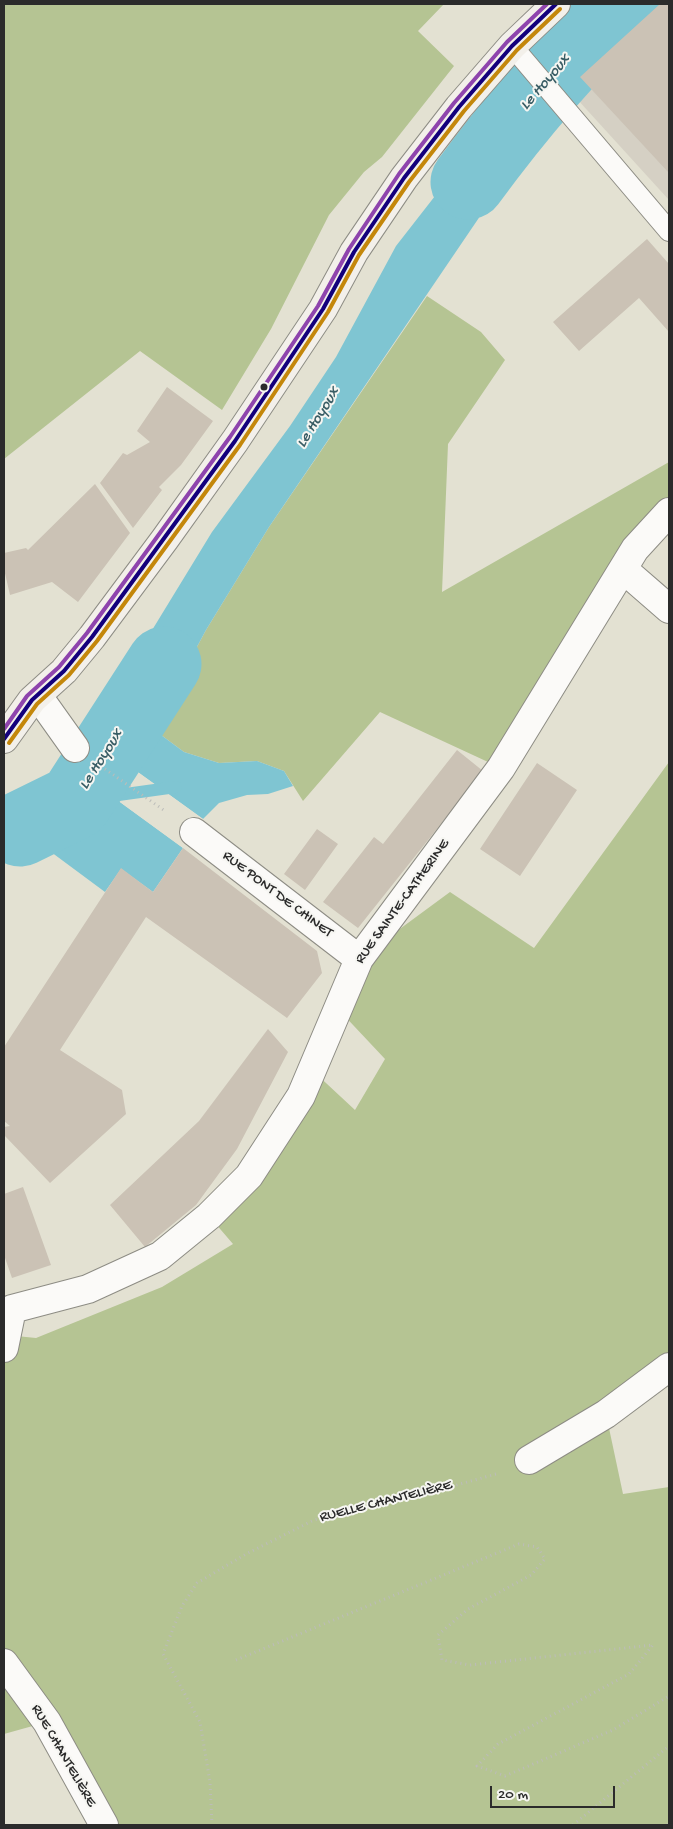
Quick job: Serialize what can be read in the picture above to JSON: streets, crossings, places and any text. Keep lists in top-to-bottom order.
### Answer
{
  "streets": {
    "street": ["RUE PONT DE CHINET", "RUE SAINTE-CATHERINE", "RUE CHANTELIÈRE"],
    "path": ["RUELLE CHANTELIÈRE"]
  },
  "crossings": [
    ["RUE PONT DE CHINET", "RUE SAINTE-CATHERINE"]
  ],
  "water": ["Le Hoyoux"],
  "scale_bar": "20 m"
}
